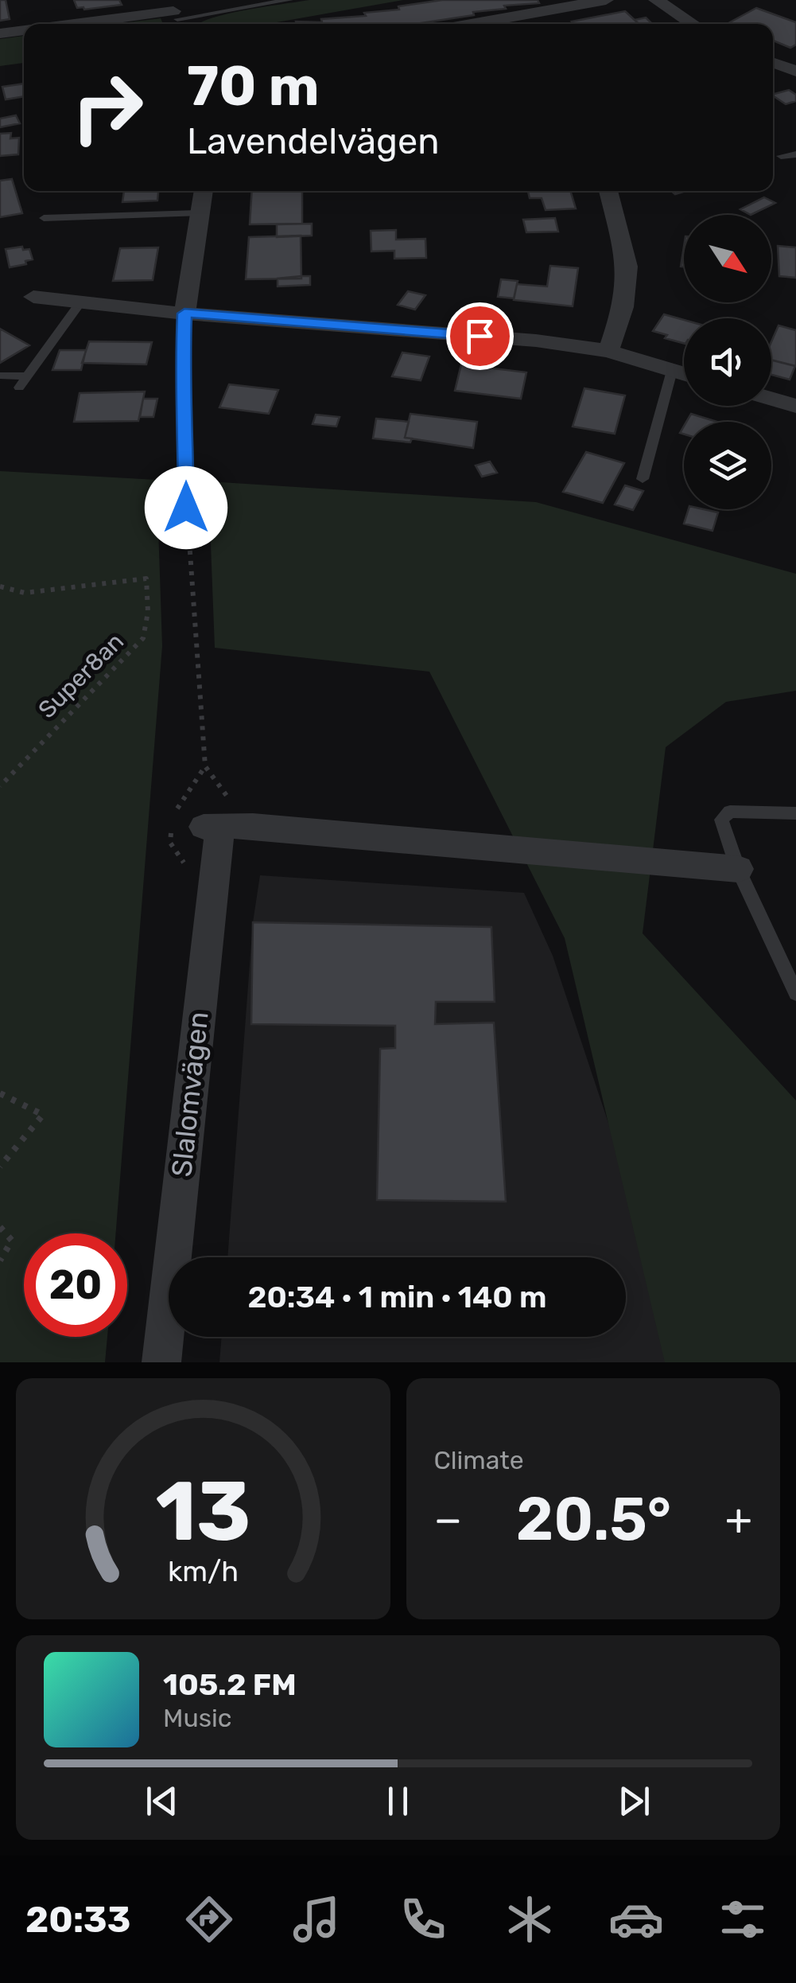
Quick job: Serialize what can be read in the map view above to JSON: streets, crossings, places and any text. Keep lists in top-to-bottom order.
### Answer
{
  "streets": {
    "street": ["Slalomvägen"],
    "path": ["Super8an"]
  },
  "north": "bottom right",
  "page": {
    "turn": ["70 m", "Lavendelvägen"],
    "limit": "20",
    "trip": "20:34 · 1 min · 140 m",
    "tile": "Climate",
    "heat": ["−", "20.5°", "+"],
    "song": ["105.2 FM", "Music"],
    "tabs": "20:33",
    "gauge": ["13", "km/h"]
  }
}
